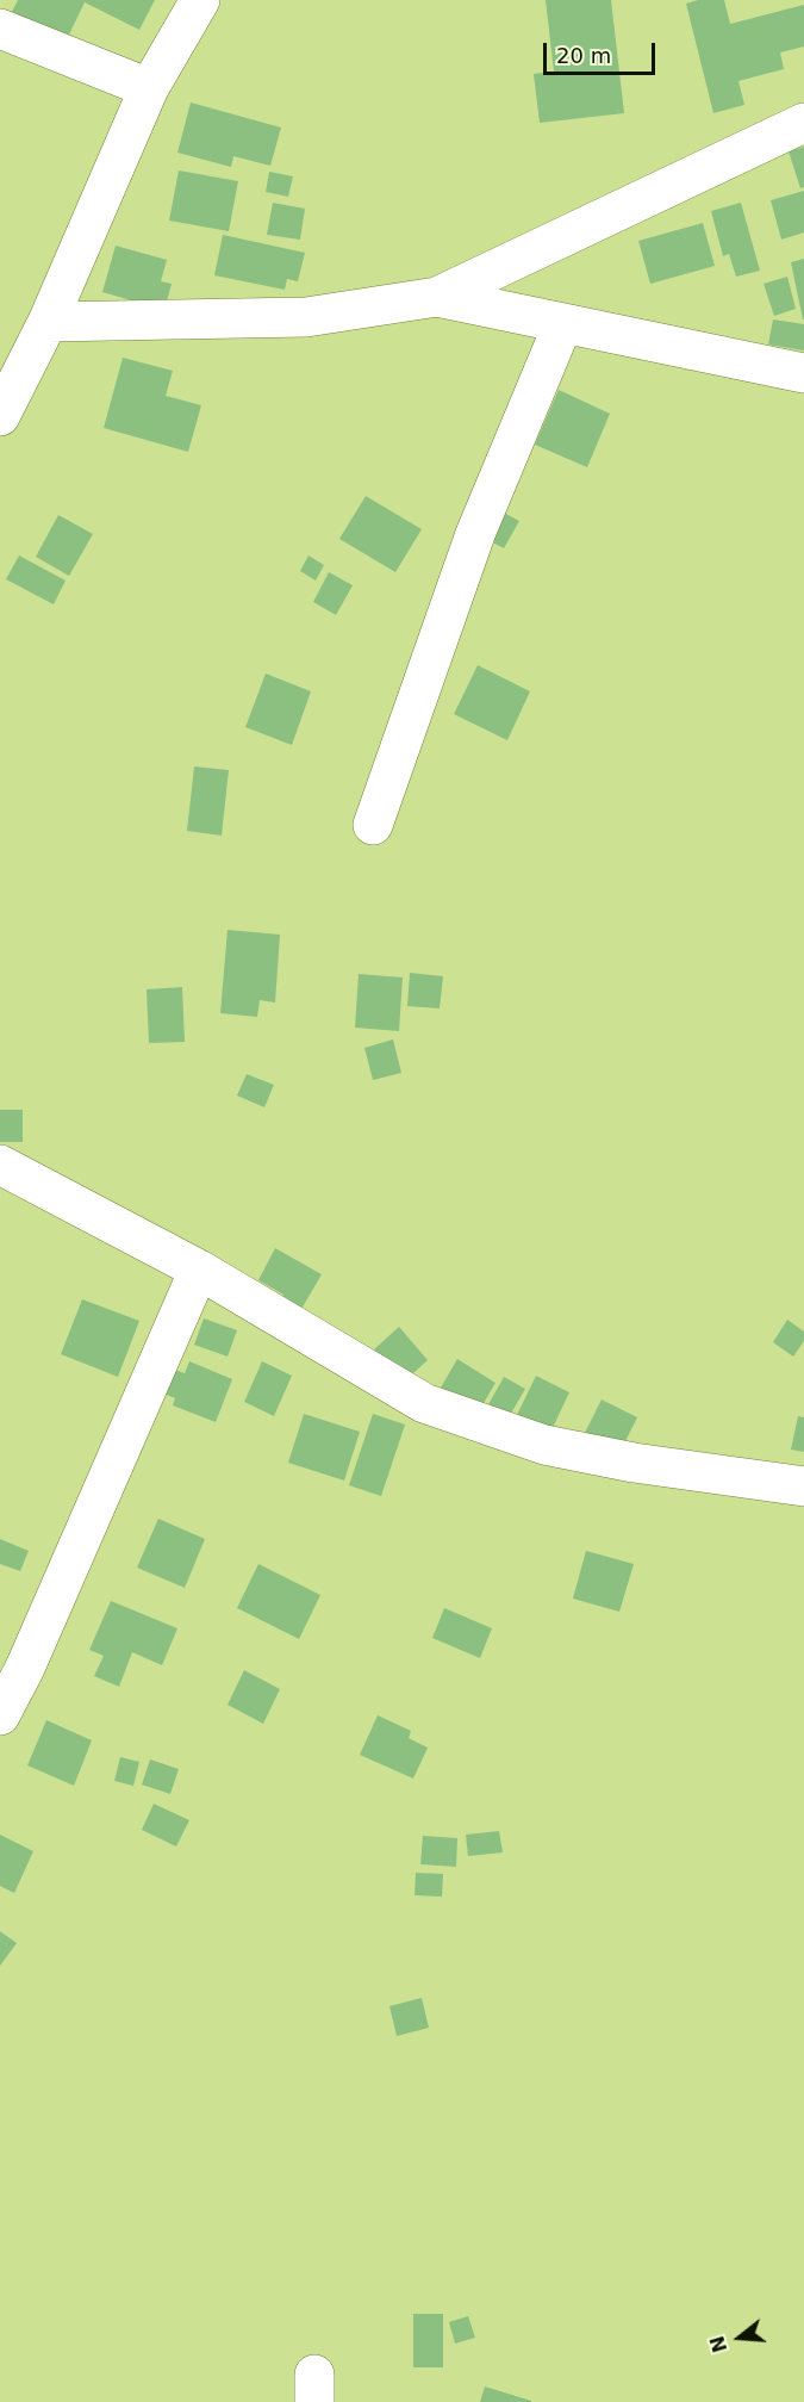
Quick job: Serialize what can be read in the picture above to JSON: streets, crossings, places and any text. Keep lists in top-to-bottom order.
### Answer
{
  "scale_bar": "20 m",
  "north": "left"
}
